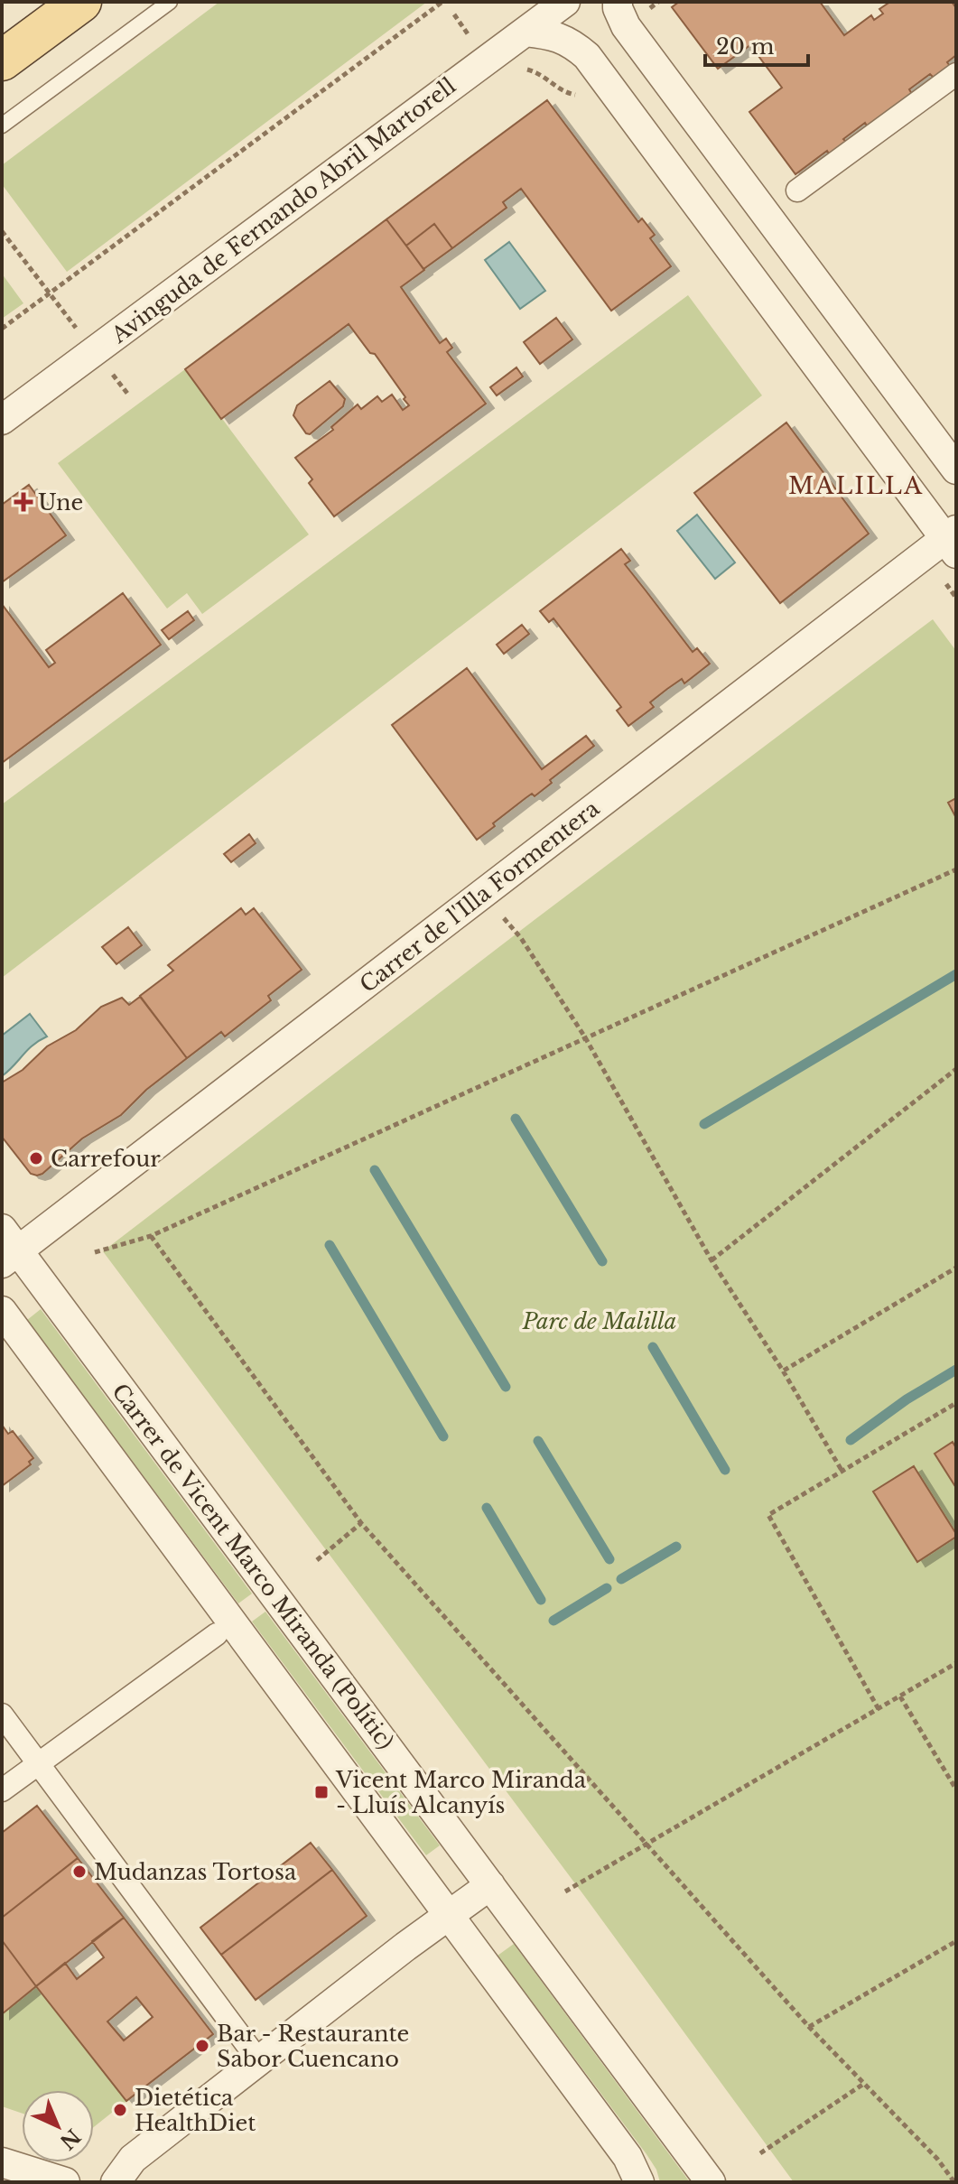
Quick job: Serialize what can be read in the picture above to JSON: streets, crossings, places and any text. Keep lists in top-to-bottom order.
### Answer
{
  "streets": {
    "street": ["Avinguda de Fernando Abril Martorell", "Carrer de l'Illa Formentera", "Carrer de Vicent Marco Miranda (Polític)"]
  },
  "crossings": [
    ["Carrer de l'Illa Formentera", "Carrer de Vicent Marco Miranda (Polític)"]
  ],
  "districts": ["MALILLA"],
  "parks": ["Parc de Malilla"],
  "places": {
    "health": ["Une"],
    "other": [
      "Carrefour",
      "Mudanzas Tortosa",
      "Bar - Restaurante Sabor Cuencano",
      "Dietética HealthDiet"
    ],
    "transit": ["Vicent Marco Miranda - Lluís Alcanyís"]
  },
  "scale_bar": "20 m",
  "north": "bottom right"
}
